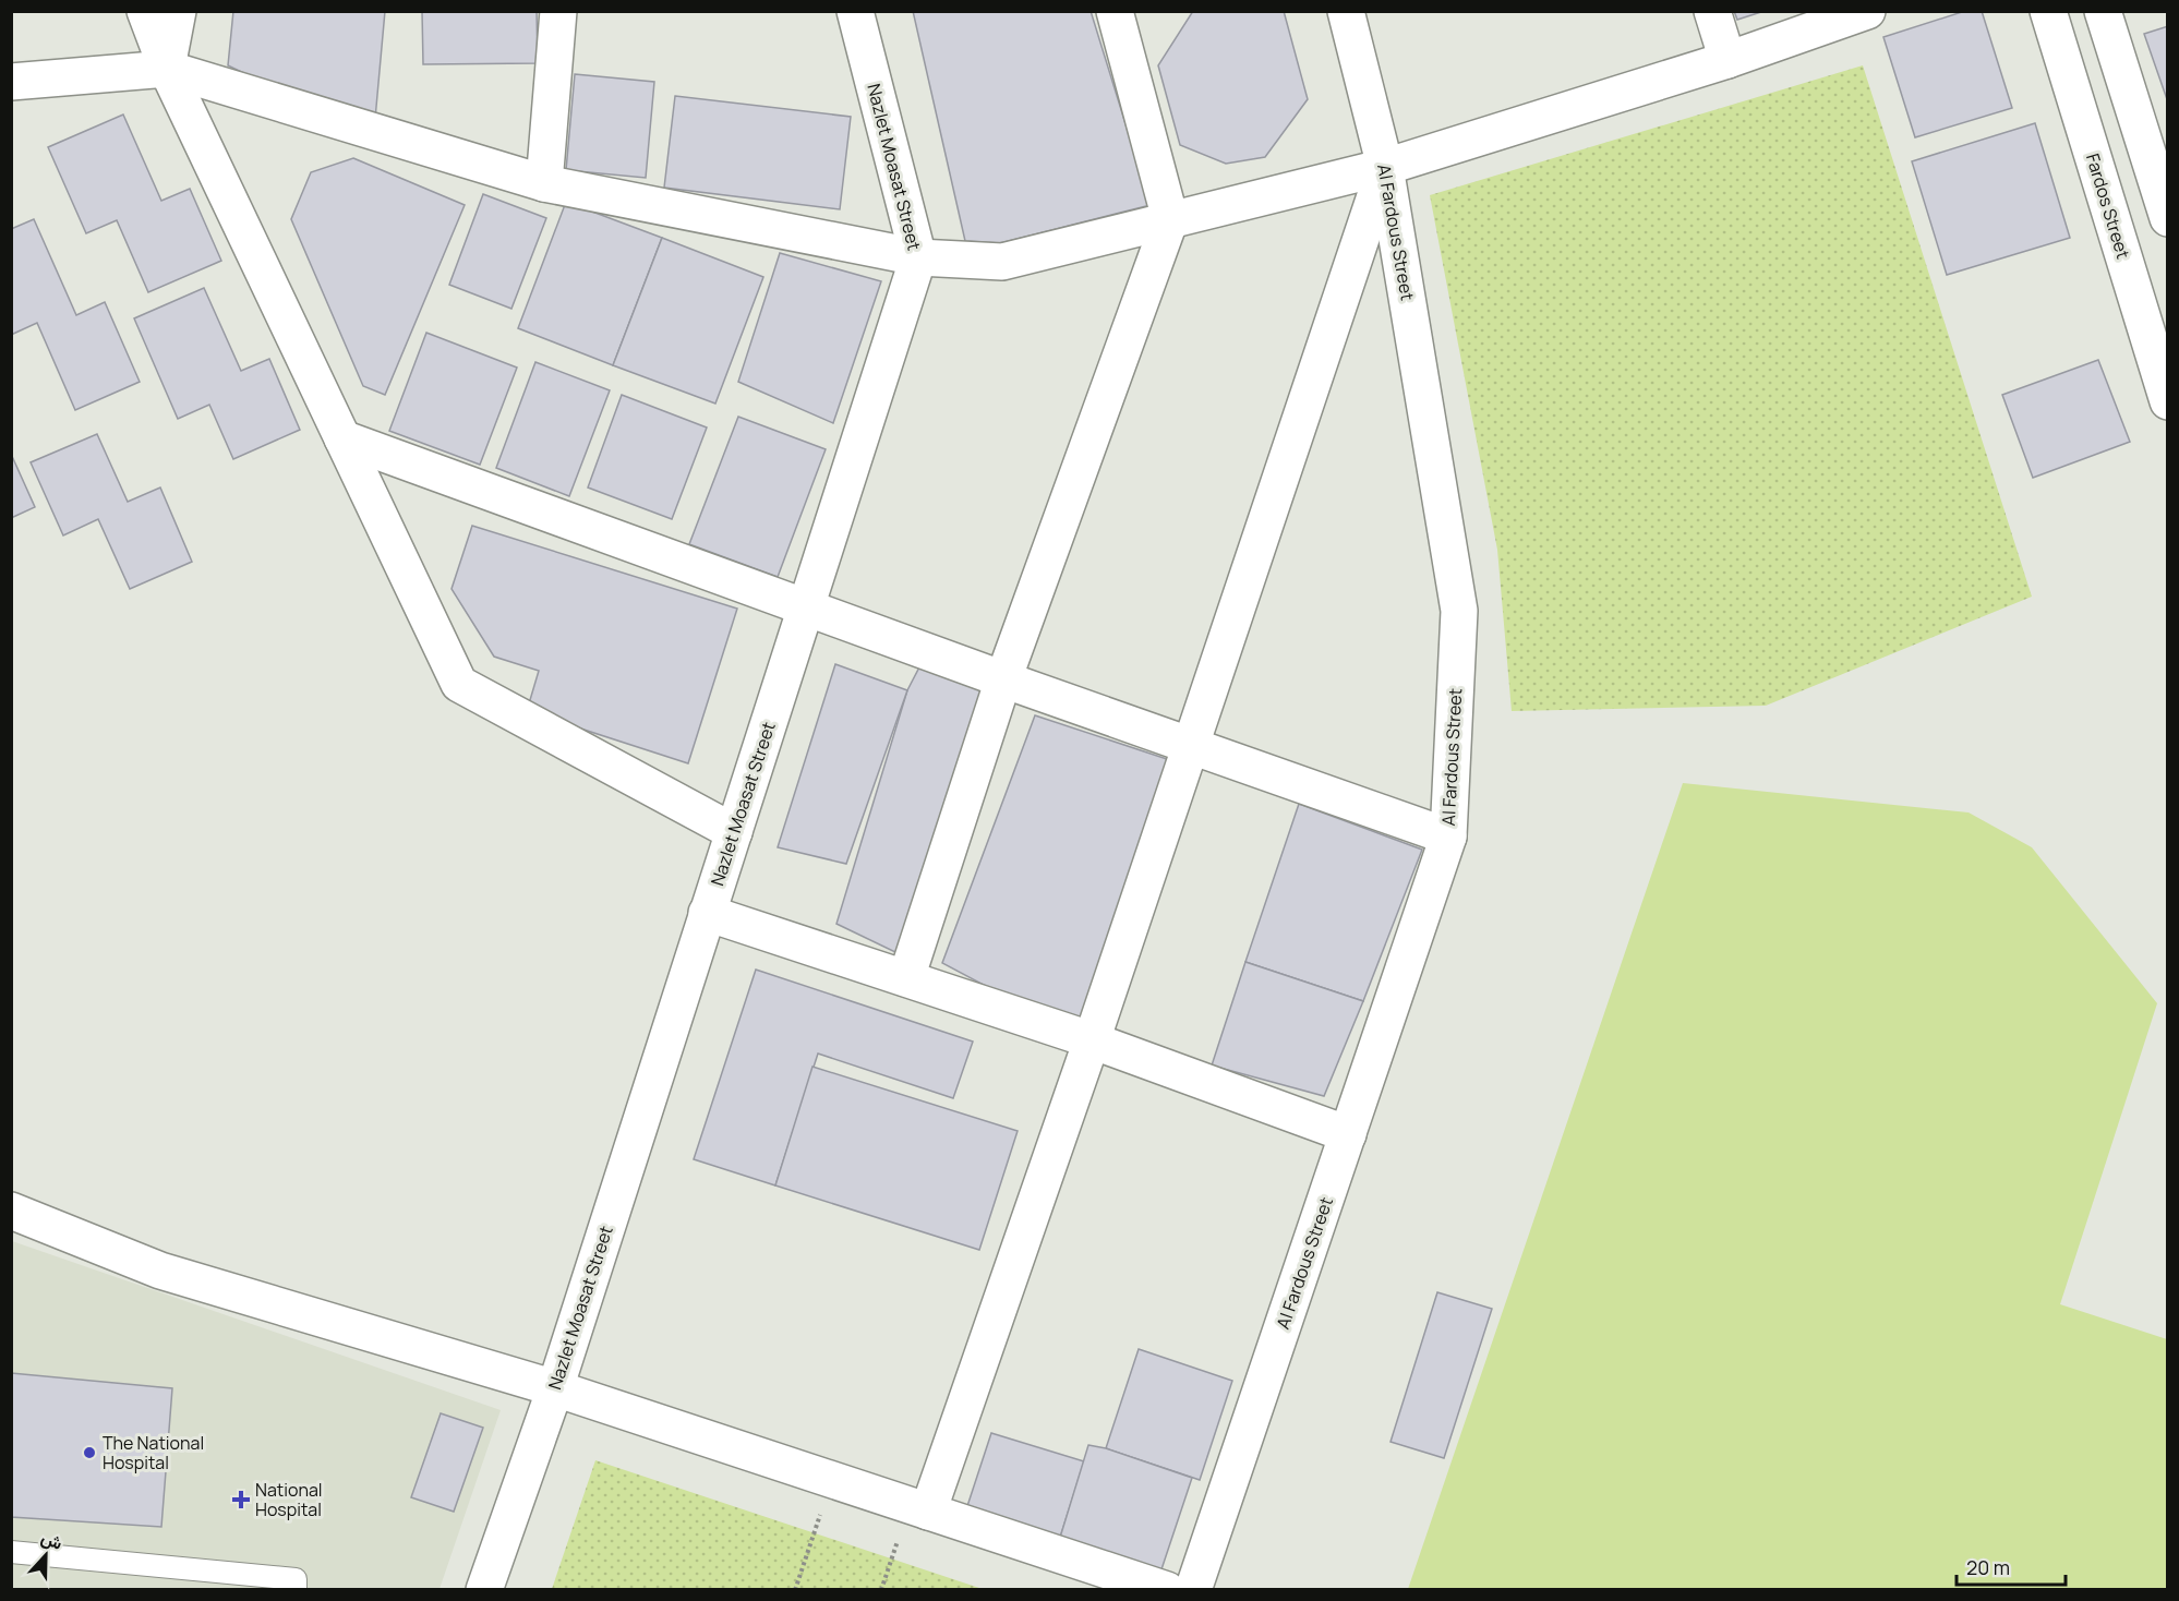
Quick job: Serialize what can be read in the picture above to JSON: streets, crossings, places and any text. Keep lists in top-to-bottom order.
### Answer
{
  "streets": {
    "street": ["Nazlet Moasat Street", "Fardos Street", "Al Fardous Street"]
  },
  "places": {
    "other": ["The National Hospital"],
    "health": ["National Hospital"]
  },
  "scale_bar": "20 m",
  "north": "top"
}
